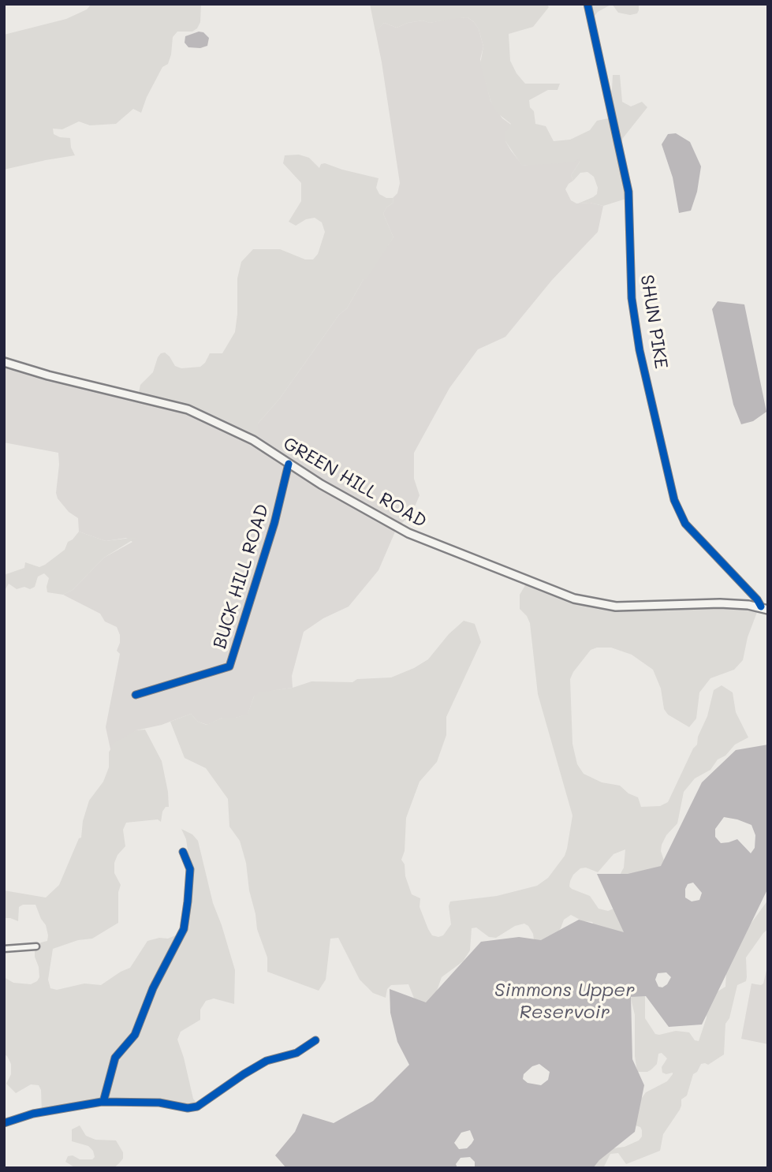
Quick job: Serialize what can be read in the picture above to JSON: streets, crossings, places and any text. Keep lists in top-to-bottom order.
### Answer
{
  "streets": {
    "main road": ["GREEN HILL ROAD"],
    "street": ["SHUN PIKE", "BUCK HILL ROAD"]
  },
  "crossings": [
    ["SHUN PIKE", "GREEN HILL ROAD"],
    ["GREEN HILL ROAD", "BUCK HILL ROAD"]
  ],
  "water": ["Simmons Upper Reservoir"]
}
